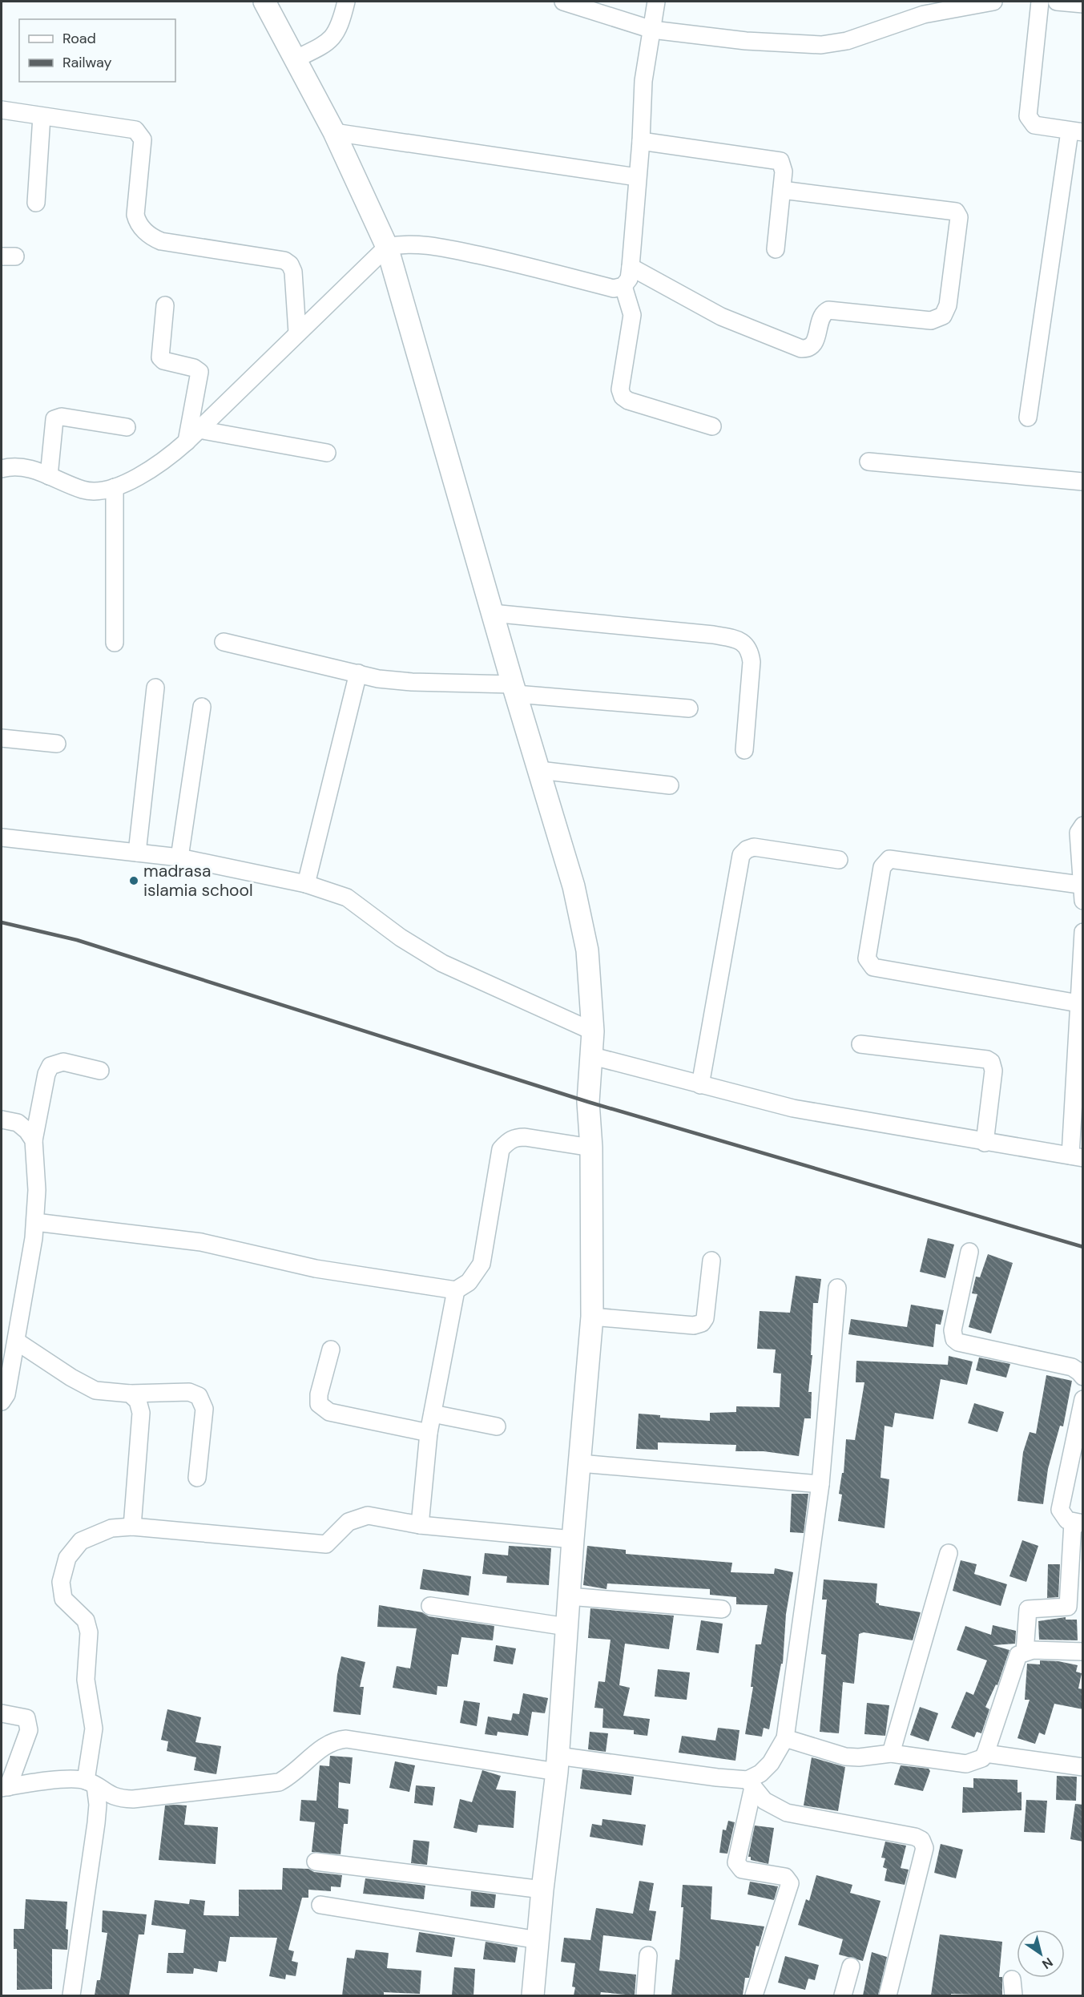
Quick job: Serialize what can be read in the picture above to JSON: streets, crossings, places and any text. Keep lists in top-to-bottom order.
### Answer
{
  "places": ["madrasa islamia school"],
  "legend": ["Road", "Railway"],
  "north": "bottom right"
}
